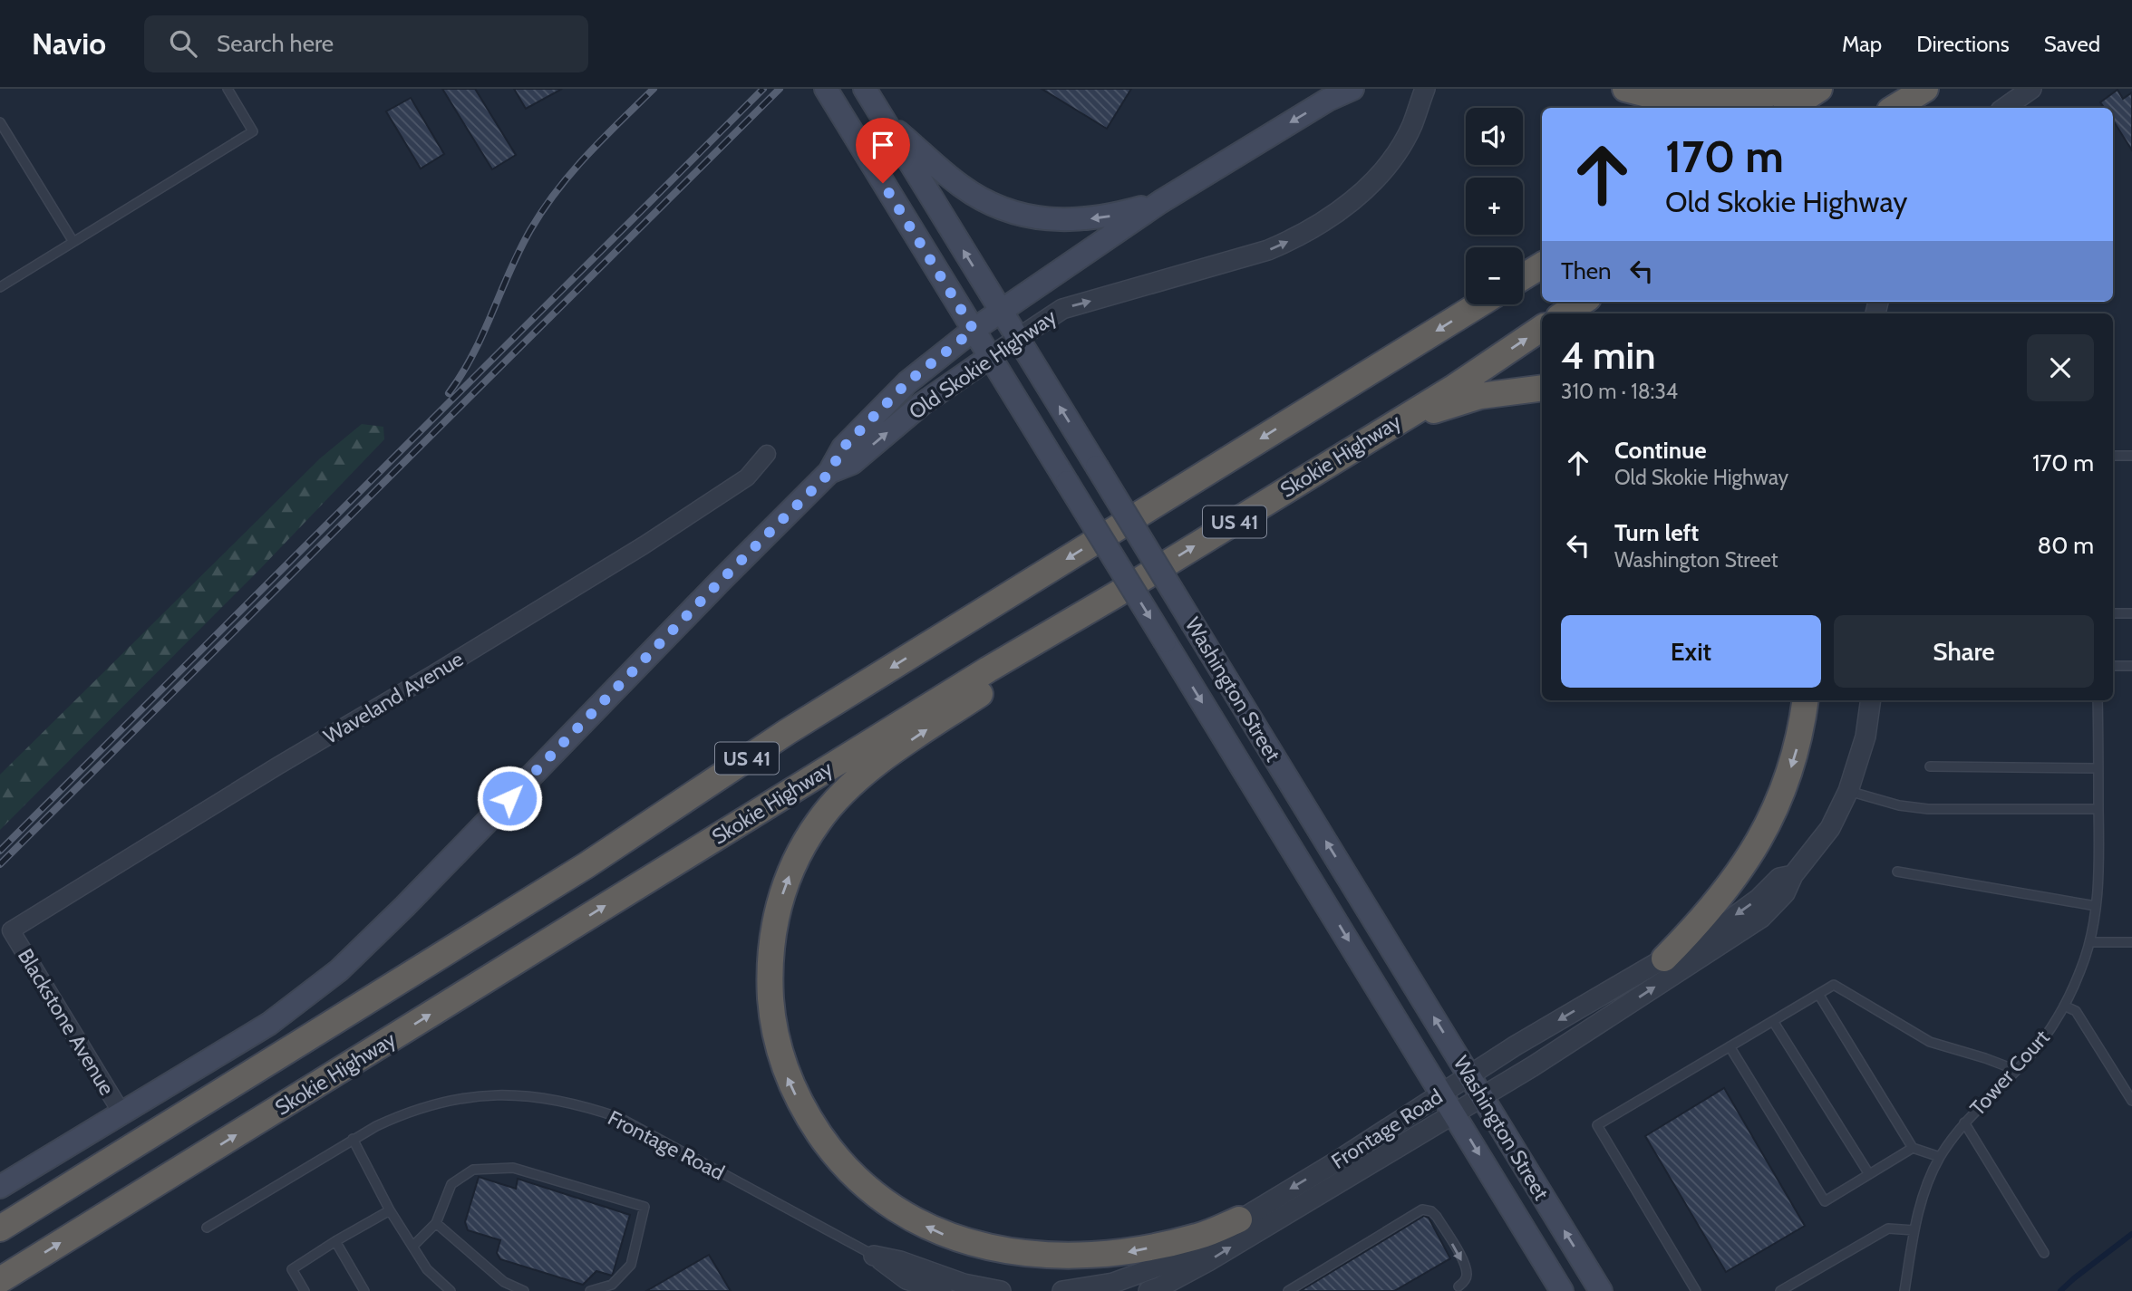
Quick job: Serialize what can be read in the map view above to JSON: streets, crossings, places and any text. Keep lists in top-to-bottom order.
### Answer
{
  "streets": {
    "highway": ["Skokie Highway", "US 41"],
    "main road": ["Old Skokie Highway", "Washington Street"],
    "street": ["Waveland Avenue", "Blackstone Avenue", "Frontage Road"],
    "lane": ["Tower Court"]
  },
  "crossings": [
    ["Old Skokie Highway", "Washington Street"],
    ["Washington Street", "Frontage Road"],
    ["Waveland Avenue", "Blackstone Avenue"]
  ],
  "one_way": ["Old Skokie Highway"],
  "page": {
    "header": "Navio",
    "search": "Search here",
    "nav": ["Map", "Directions", "Saved"],
    "map_buttons": ["+", "−"],
    "turn": ["170 m", "Old Skokie Highway"],
    "then": "Then",
    "heading": ["4 min", "310 m · 18:34"],
    "list": [
      {
        "name": "Continue",
        "note": "Old Skokie Highway",
        "value": "170 m"
      },
      {
        "name": "Turn left",
        "note": "Washington Street",
        "value": "80 m"
      }
    ],
    "buttons": ["Exit", "Share"]
  }
}
